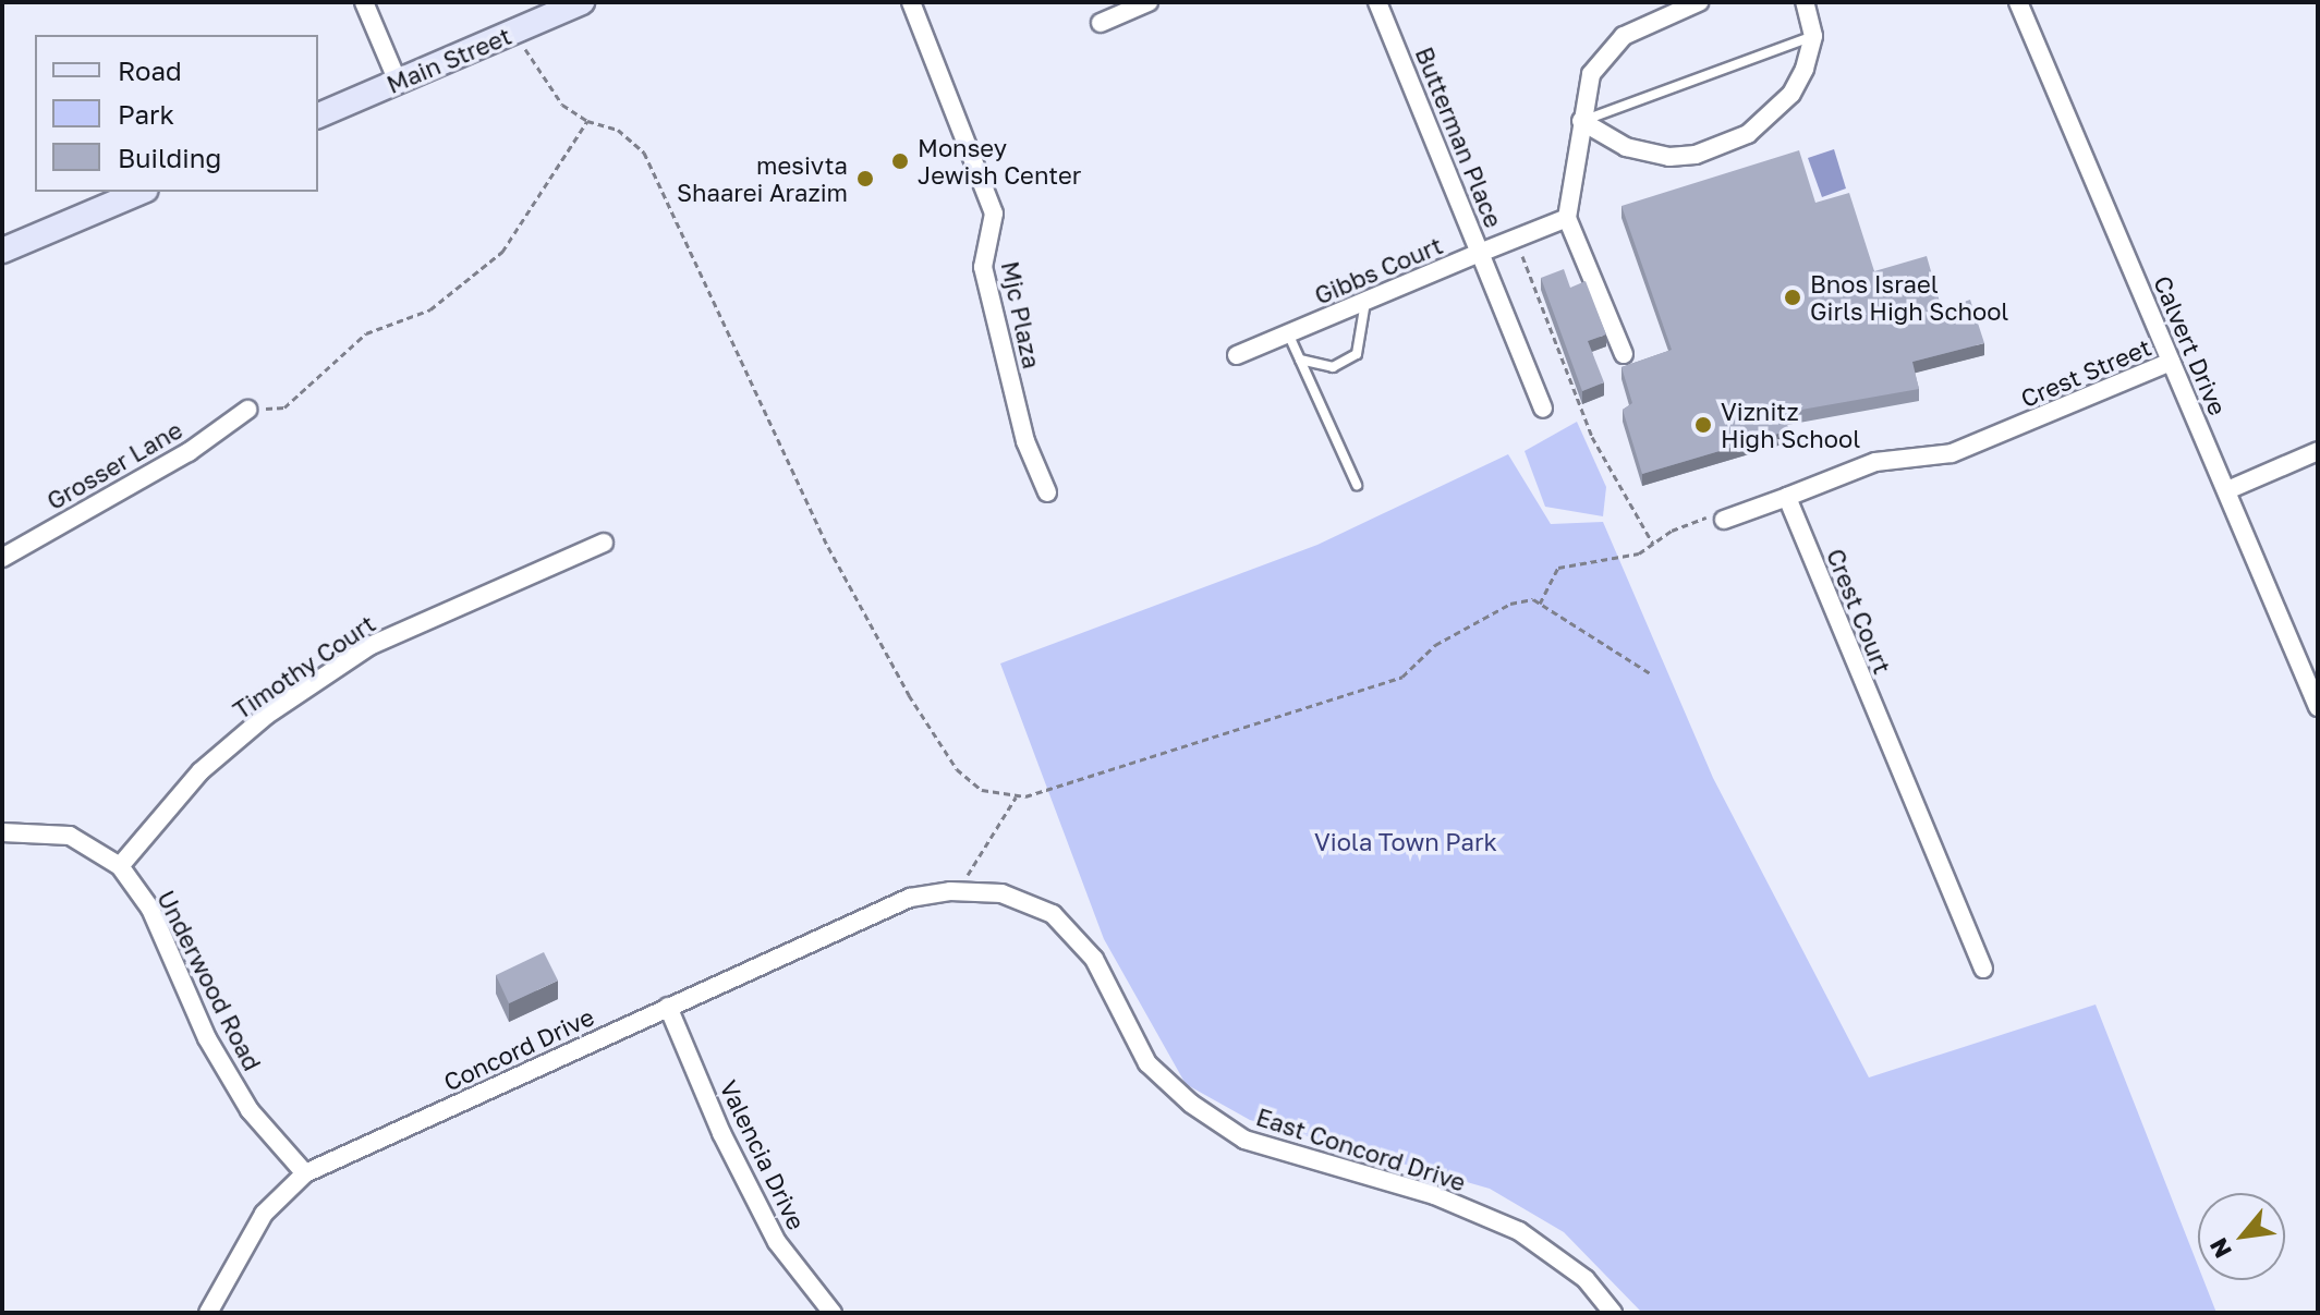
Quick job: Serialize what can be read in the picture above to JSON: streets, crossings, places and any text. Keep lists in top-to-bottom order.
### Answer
{
  "streets": {
    "main road": ["Main Street"],
    "street": [
      "Butterman Place",
      "Gibbs Court",
      "Mjc Plaza",
      "Calvert Drive",
      "Crest Street",
      "Grosser Lane",
      "Crest Court",
      "Timothy Court",
      "Underwood Road",
      "Concord Drive",
      "East Concord Drive",
      "Valencia Drive"
    ]
  },
  "crossings": [
    ["Butterman Place", "Gibbs Court"],
    ["Calvert Drive", "Crest Street"],
    ["Crest Street", "Crest Court"],
    ["Timothy Court", "Underwood Road"],
    ["Underwood Road", "Concord Drive"],
    ["Concord Drive", "East Concord Drive"],
    ["Concord Drive", "Valencia Drive"]
  ],
  "parks": ["Viola Town Park"],
  "places": [
    "Monsey Jewish Center",
    "mesivta Shaarei Arazim",
    "Bnos Israel Girls High School",
    "Viznitz High School"
  ],
  "legend": ["Road", "Park", "Building"],
  "north": "bottom left"
}
